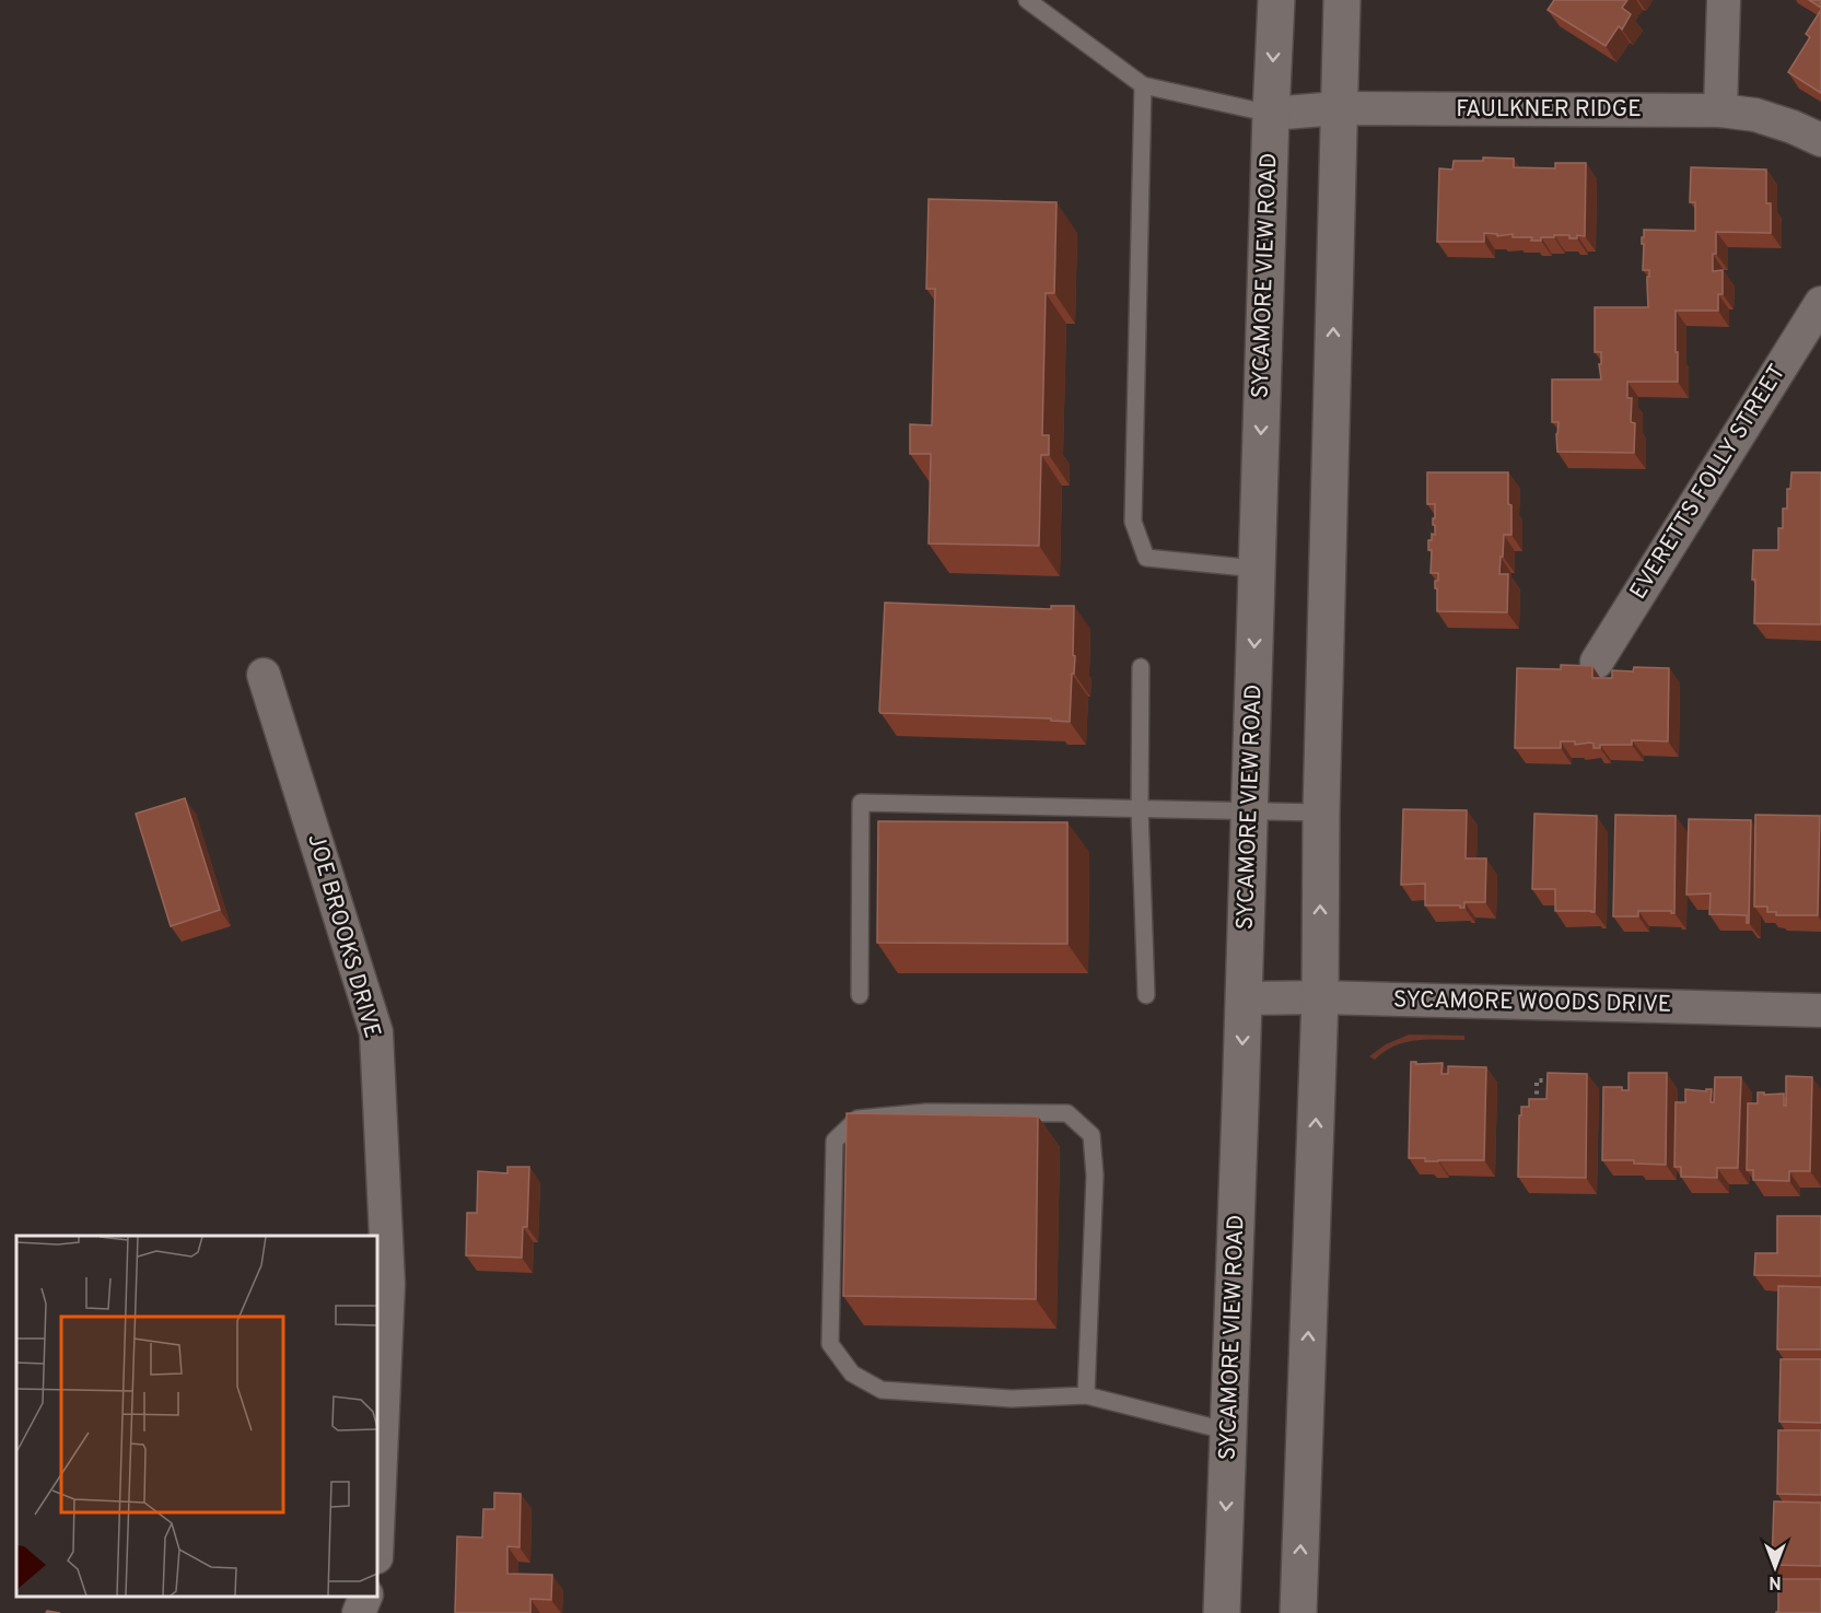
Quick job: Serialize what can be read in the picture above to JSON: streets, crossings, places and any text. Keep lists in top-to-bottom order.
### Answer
{
  "streets": {
    "main road": ["SYCAMORE VIEW ROAD"],
    "street": [
      "FAULKNER RIDGE",
      "EVERETTS FOLLY STREET",
      "JOE BROOKS DRIVE",
      "SYCAMORE WOODS DRIVE"
    ]
  },
  "crossings": [
    ["FAULKNER RIDGE", "SYCAMORE VIEW ROAD"],
    ["SYCAMORE VIEW ROAD", "SYCAMORE WOODS DRIVE"]
  ],
  "north": "bottom"
}
